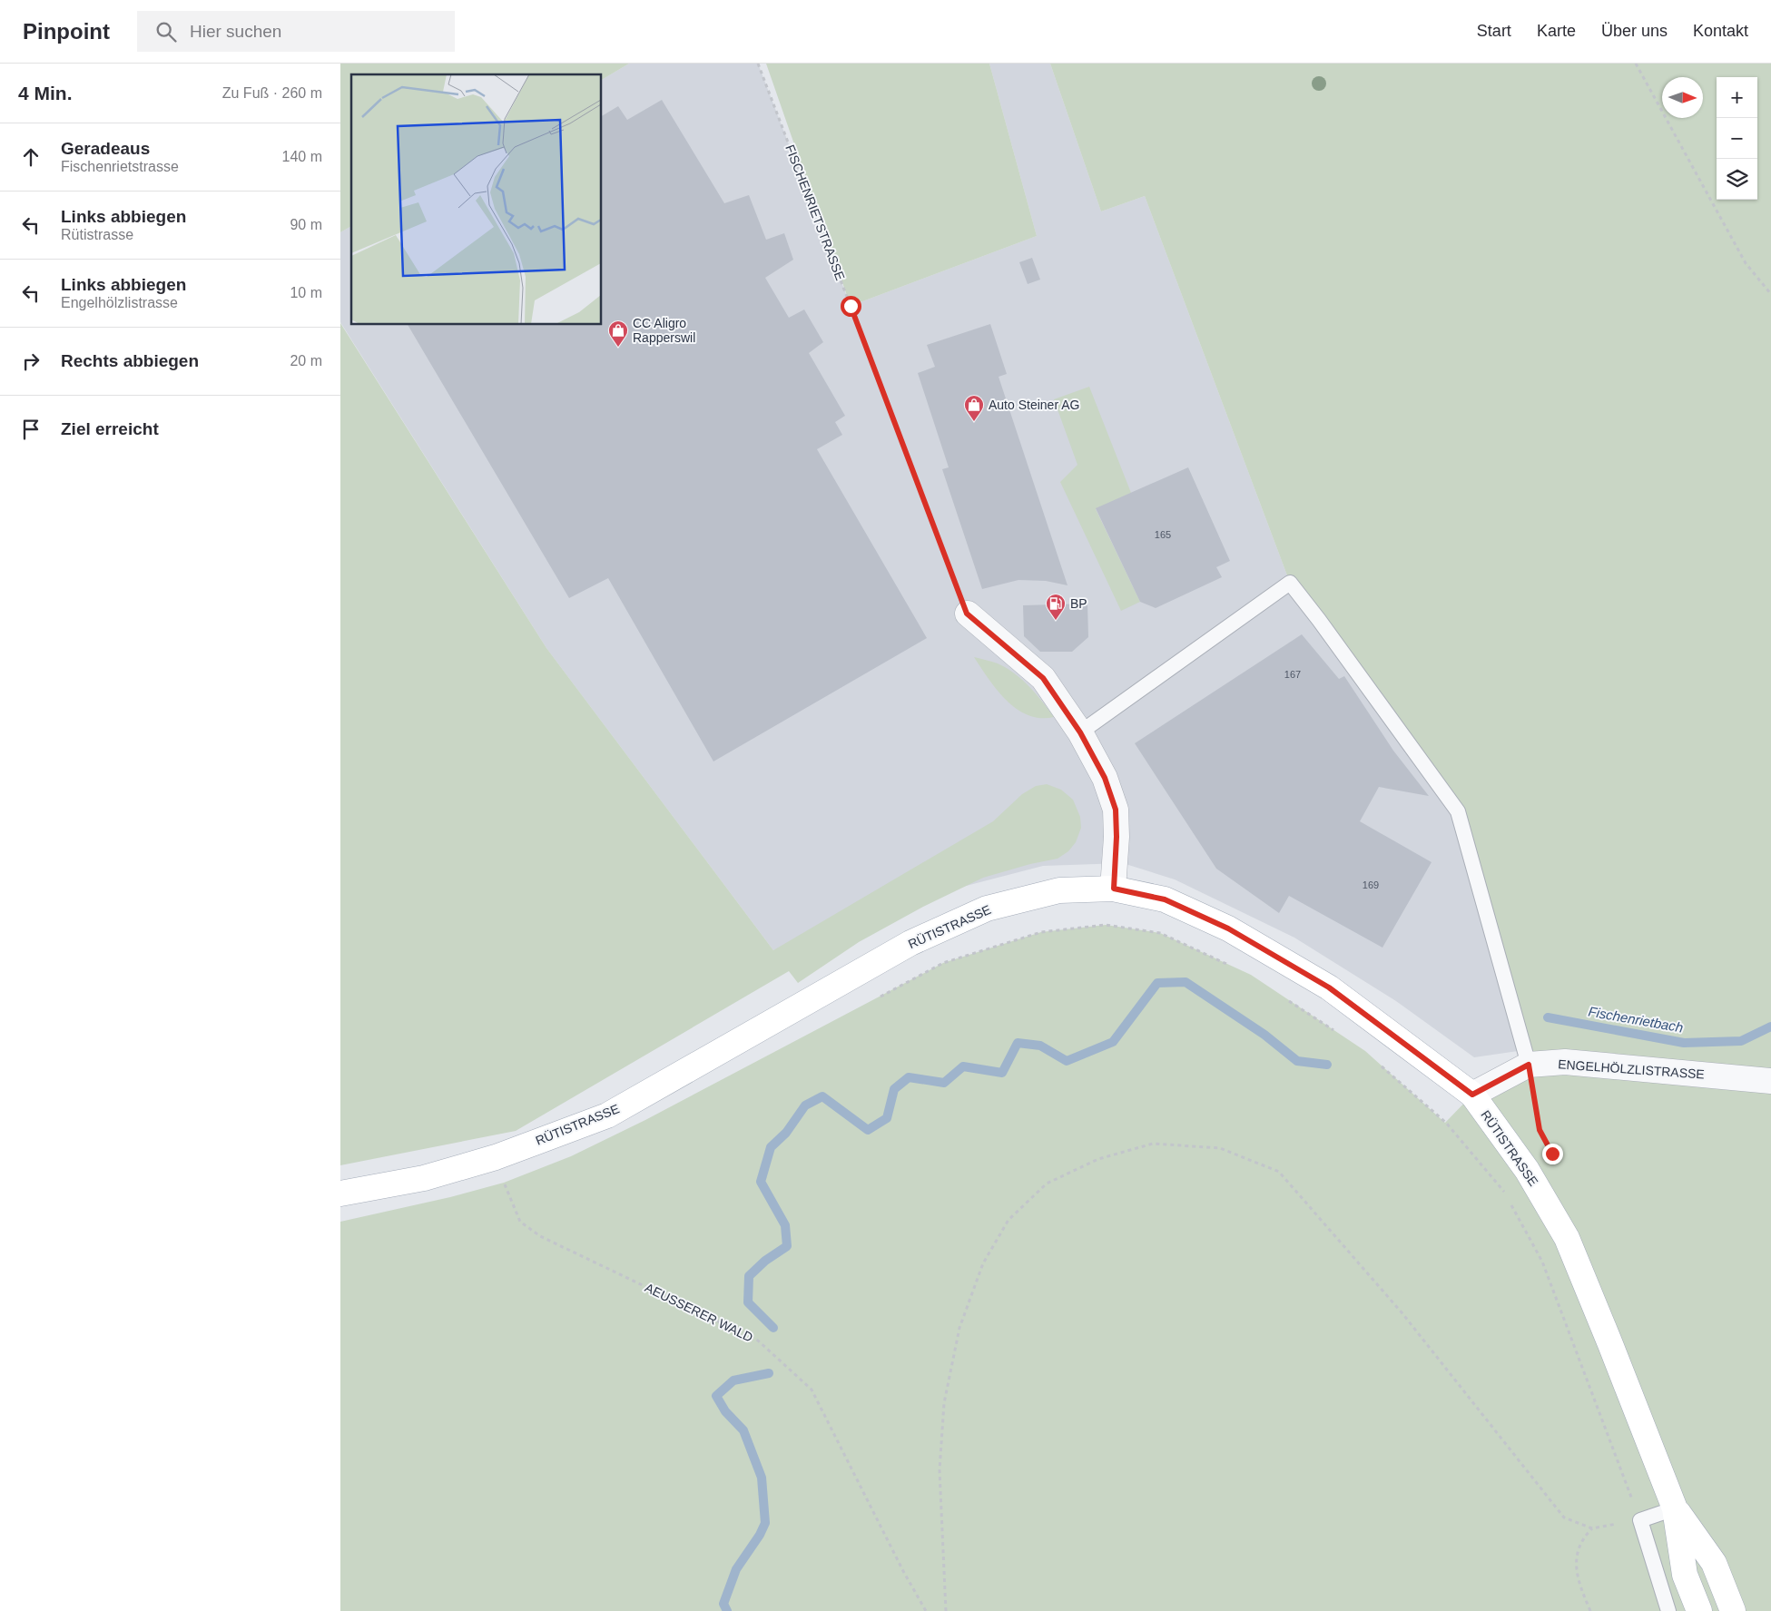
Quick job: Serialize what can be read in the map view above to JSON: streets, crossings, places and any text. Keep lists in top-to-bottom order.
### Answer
{
  "streets": {
    "main road": ["RÜTISTRASSE"],
    "street": ["ENGELHÖLZLISTRASSE"],
    "path": ["FISCHENRIETSTRASSE", "AEUSSERER WALD"]
  },
  "crossings": [
    ["RÜTISTRASSE", "ENGELHÖLZLISTRASSE"]
  ],
  "water": ["Fischenrietbach"],
  "places": {
    "shop": ["CC Aligro Rapperswil", "Auto Steiner AG"],
    "fuel station": ["BP"]
  },
  "house_numbers": ["165", "167", "169"],
  "north": "right",
  "page": {
    "header": "Pinpoint",
    "search": "Hier suchen",
    "nav": [
      "Start",
      "Karte",
      "Über uns",
      "Kontakt"
    ],
    "heading": ["4 Min.", "Zu Fuß · 260 m"],
    "map_buttons": ["+", "−"],
    "list": [
      ["Geradeaus", "Fischenrietstrasse", "140 m"],
      ["Links abbiegen", "Rütistrasse", "90 m"],
      ["Links abbiegen", "Engelhölzlistrasse", "10 m"],
      ["Rechts abbiegen", "20 m"],
      "Ziel erreicht"
    ]
  }
}
